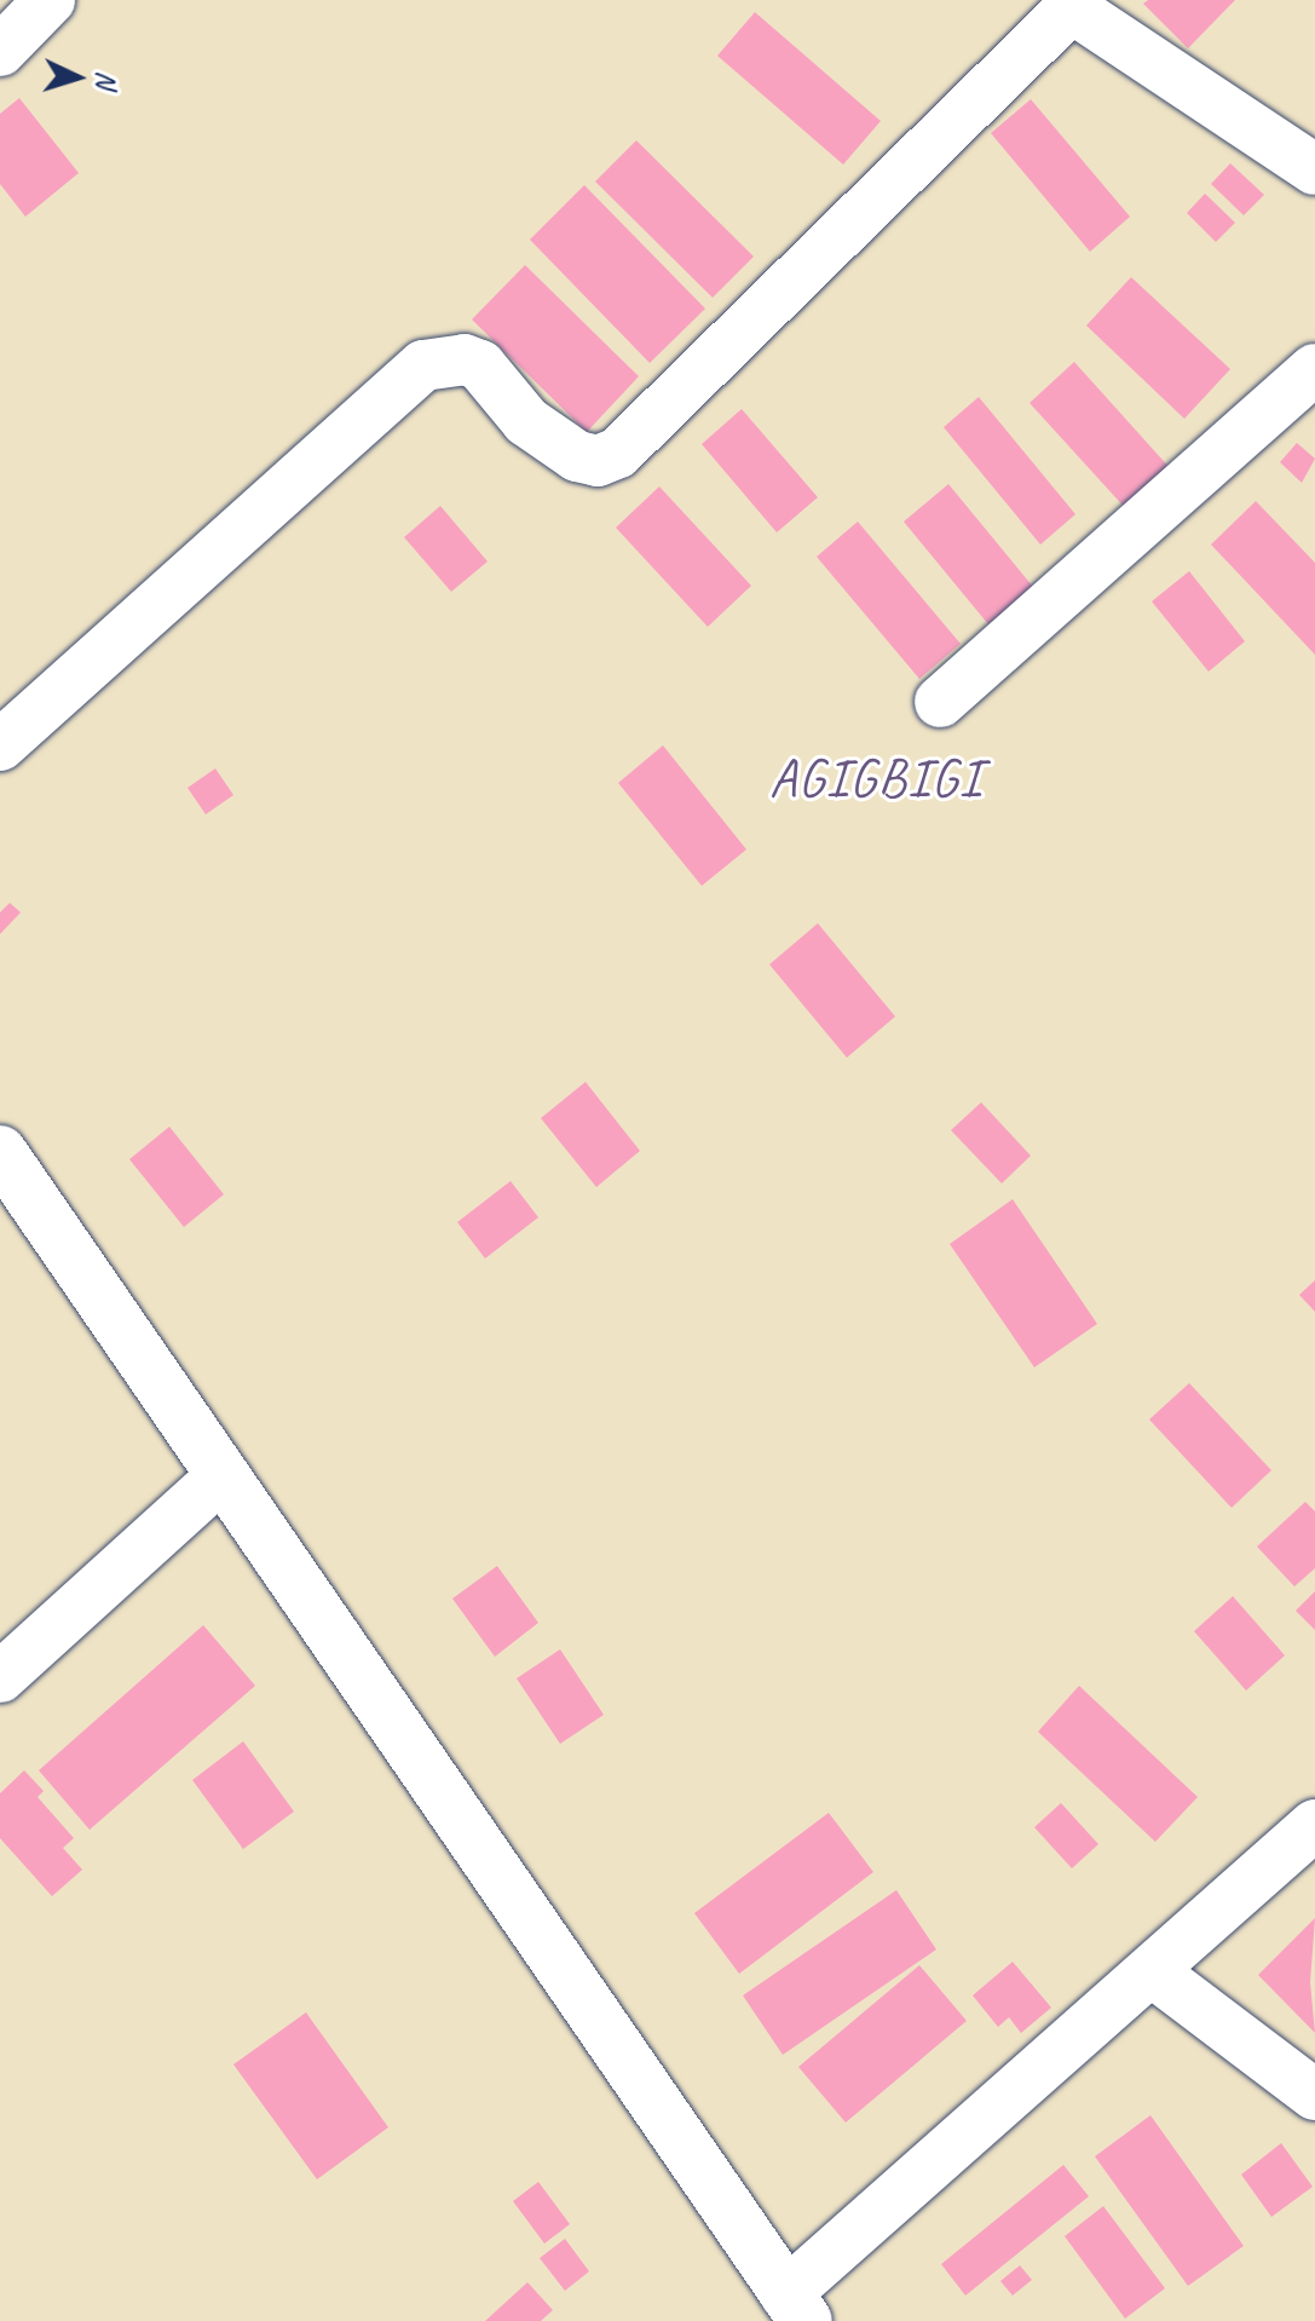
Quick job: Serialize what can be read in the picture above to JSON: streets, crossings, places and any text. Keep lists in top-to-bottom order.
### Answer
{
  "districts": ["AGIGBIGI"],
  "north": "right"
}
